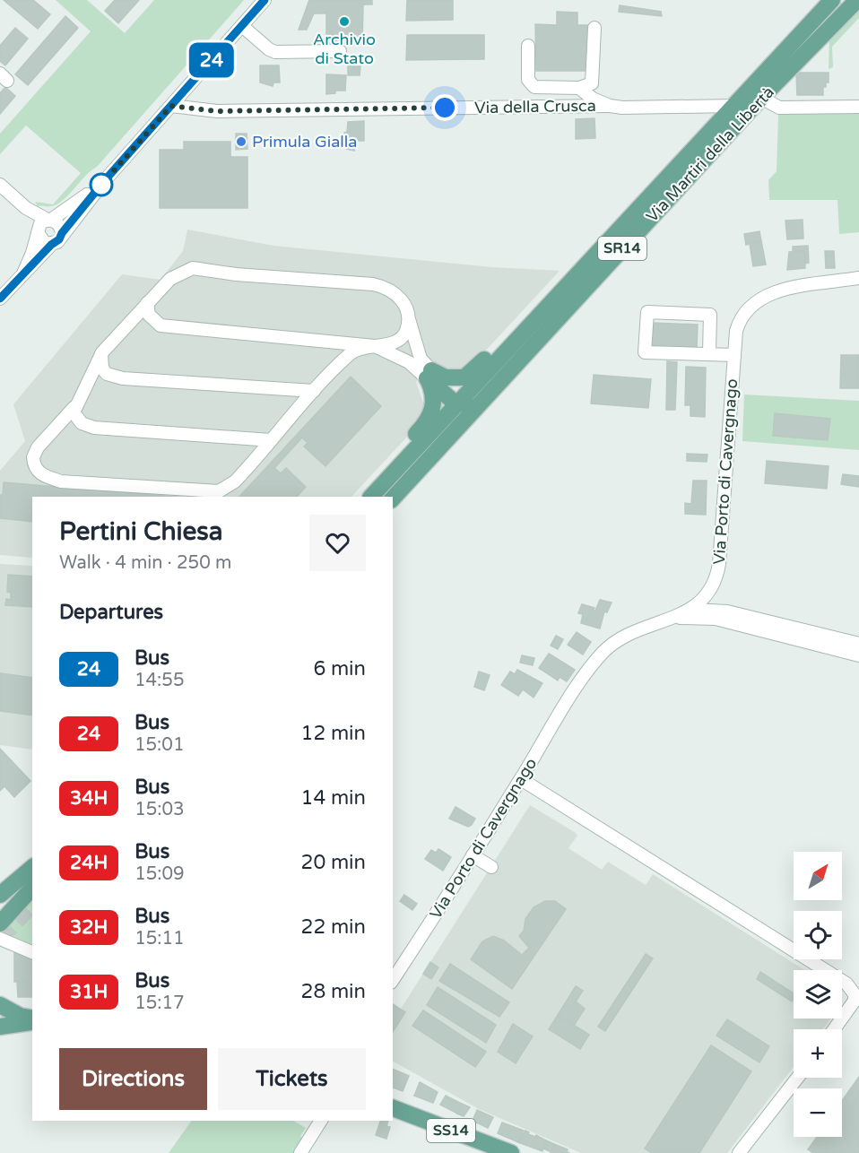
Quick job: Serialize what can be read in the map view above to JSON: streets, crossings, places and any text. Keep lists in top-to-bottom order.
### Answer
{
  "streets": {
    "main road": ["Via Martiri della Libertà", "SR14", "SS14"],
    "street": ["Via della Crusca", "Via Porto di Cavergnago"]
  },
  "crossings": [
    ["Via della Crusca", "Via Martiri della Libertà"]
  ],
  "places": ["Archivio di Stato", "Primula Gialla"],
  "lines": ["bus line 24"],
  "north": "top right",
  "page": {
    "on_map": "24",
    "heading": [
      ["Pertini Chiesa", "Walk · 4 min · 250 m"],
      "Departures"
    ],
    "list": [
      {
        "mark": "24",
        "name": "Bus",
        "note": "14:55",
        "value": "6 min"
      },
      {
        "mark": "24",
        "name": "Bus",
        "note": "15:01",
        "value": "12 min"
      },
      {
        "mark": "34H",
        "name": "Bus",
        "note": "15:03",
        "value": "14 min"
      },
      {
        "mark": "24H",
        "name": "Bus",
        "note": "15:09",
        "value": "20 min"
      },
      {
        "mark": "32H",
        "name": "Bus",
        "note": "15:11",
        "value": "22 min"
      },
      {
        "mark": "31H",
        "name": "Bus",
        "note": "15:17",
        "value": "28 min"
      }
    ],
    "map_buttons": ["+", "−"],
    "buttons": ["Directions", "Tickets"]
  }
}
